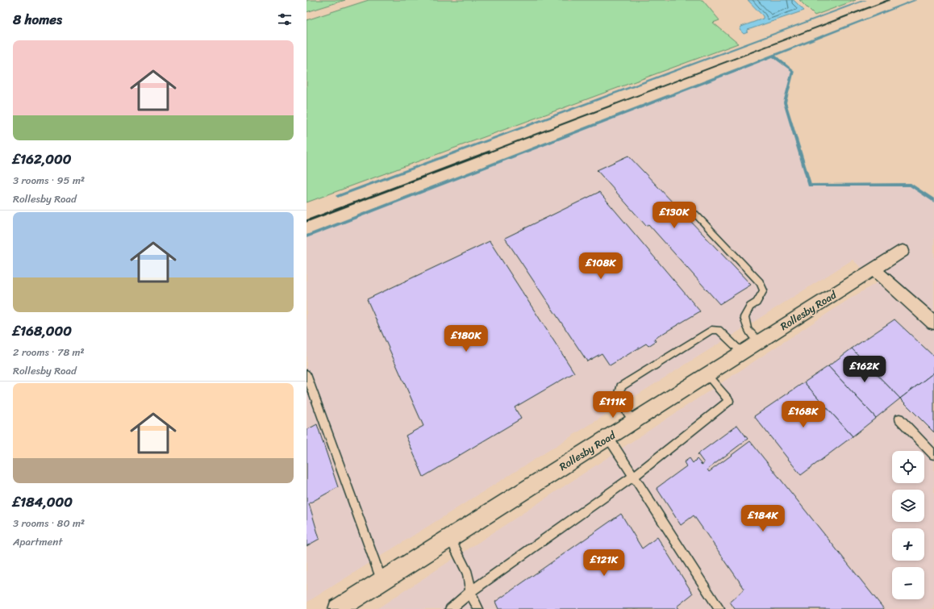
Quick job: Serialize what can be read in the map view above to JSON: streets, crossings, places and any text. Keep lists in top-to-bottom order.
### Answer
{
  "streets": {
    "street": ["Rollesby Road"]
  },
  "page": {
    "heading": "8 homes",
    "list": [
      {
        "name": "£162,000",
        "note": "3 rooms · 95 m² · Rollesby Road"
      },
      {
        "name": "£168,000",
        "note": "2 rooms · 78 m² · Rollesby Road"
      },
      {
        "name": "£184,000",
        "note": "3 rooms · 80 m² · Apartment"
      }
    ],
    "price": [
      "£130K",
      "£108K",
      "£180K",
      "£162K",
      "£111K",
      "£168K",
      "£184K",
      "£121K"
    ],
    "map_buttons": ["+", "−"]
  }
}
